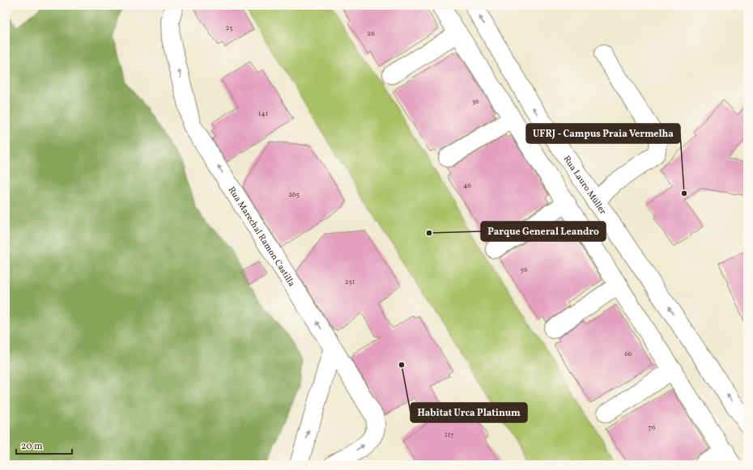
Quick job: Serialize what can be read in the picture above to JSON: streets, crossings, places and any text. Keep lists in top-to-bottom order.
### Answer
{
  "streets": {
    "street": ["Rua Lauro Müller", "Rua Marechal Ramon Castilla"]
  },
  "one_way": ["Rua Marechal Ramon Castilla"],
  "places": ["UFRJ - Campus Praia Vermelha", "Parque General Leandro", "Habitat Urca Platinum"],
  "house_numbers": [
    "25",
    "26",
    "36",
    "141",
    "46",
    "265",
    "56",
    "251",
    "66",
    "76",
    "117"
  ],
  "scale_bar": "20 m"
}
